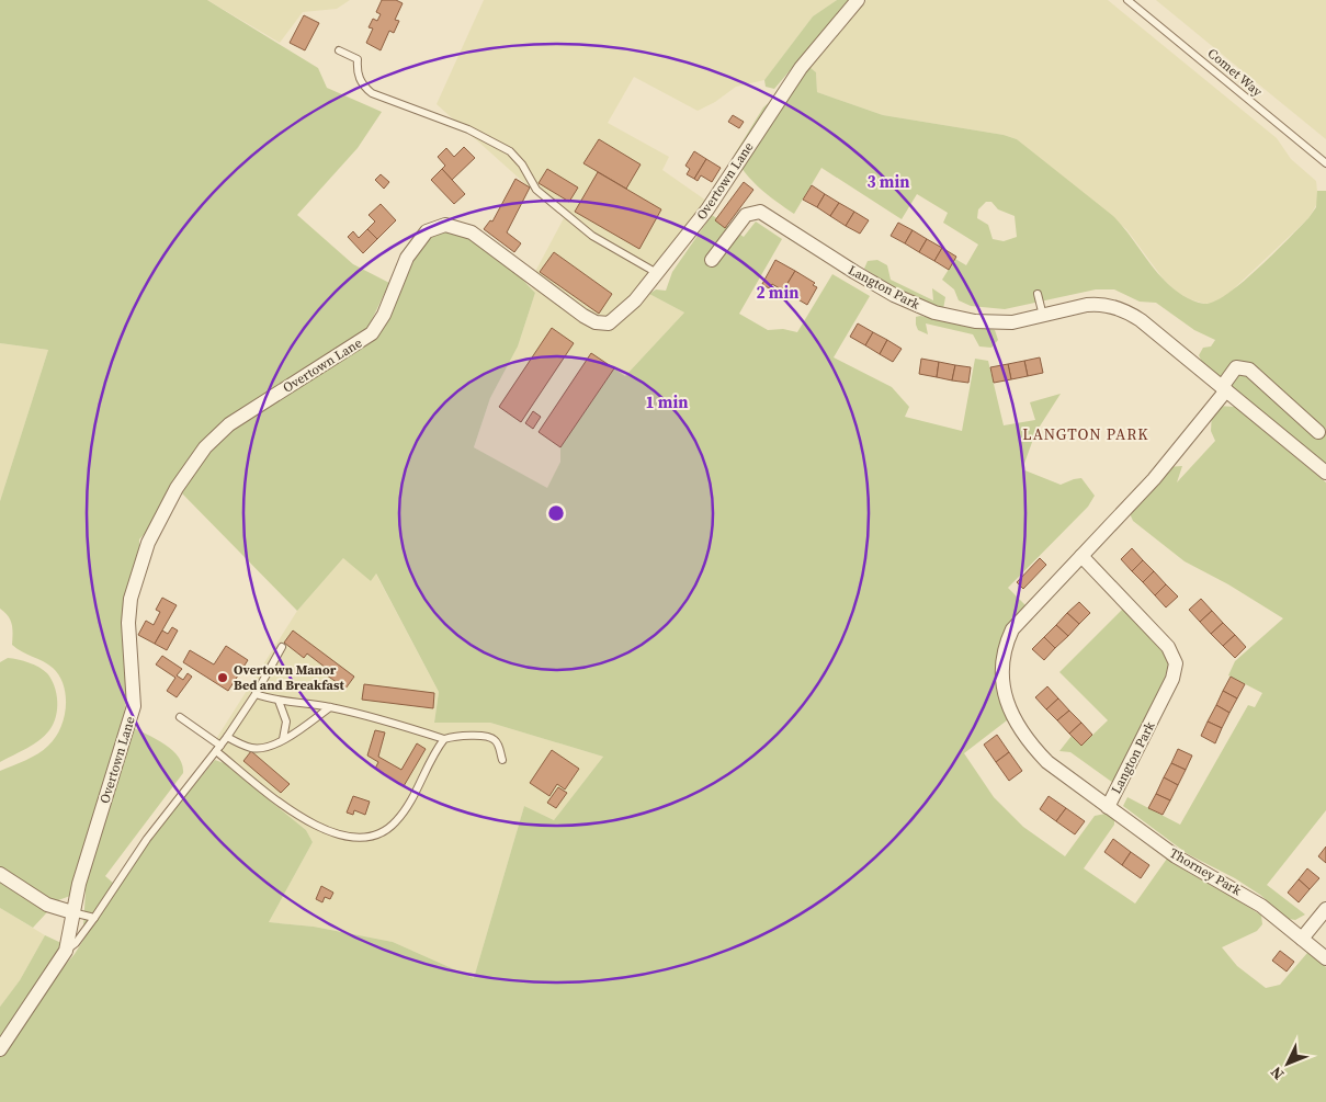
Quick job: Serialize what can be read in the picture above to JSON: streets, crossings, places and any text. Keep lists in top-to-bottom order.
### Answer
{
  "streets": {
    "street": ["Overtown Lane", "Langton Park", "Thorney Park"],
    "lane": ["Comet Way"]
  },
  "crossings": [
    ["Langton Park", "Thorney Park"]
  ],
  "districts": ["LANGTON PARK"],
  "places": ["Overtown Manor Bed and Breakfast"],
  "north": "bottom left",
  "rings": ["3 min", "2 min", "1 min"]
}
